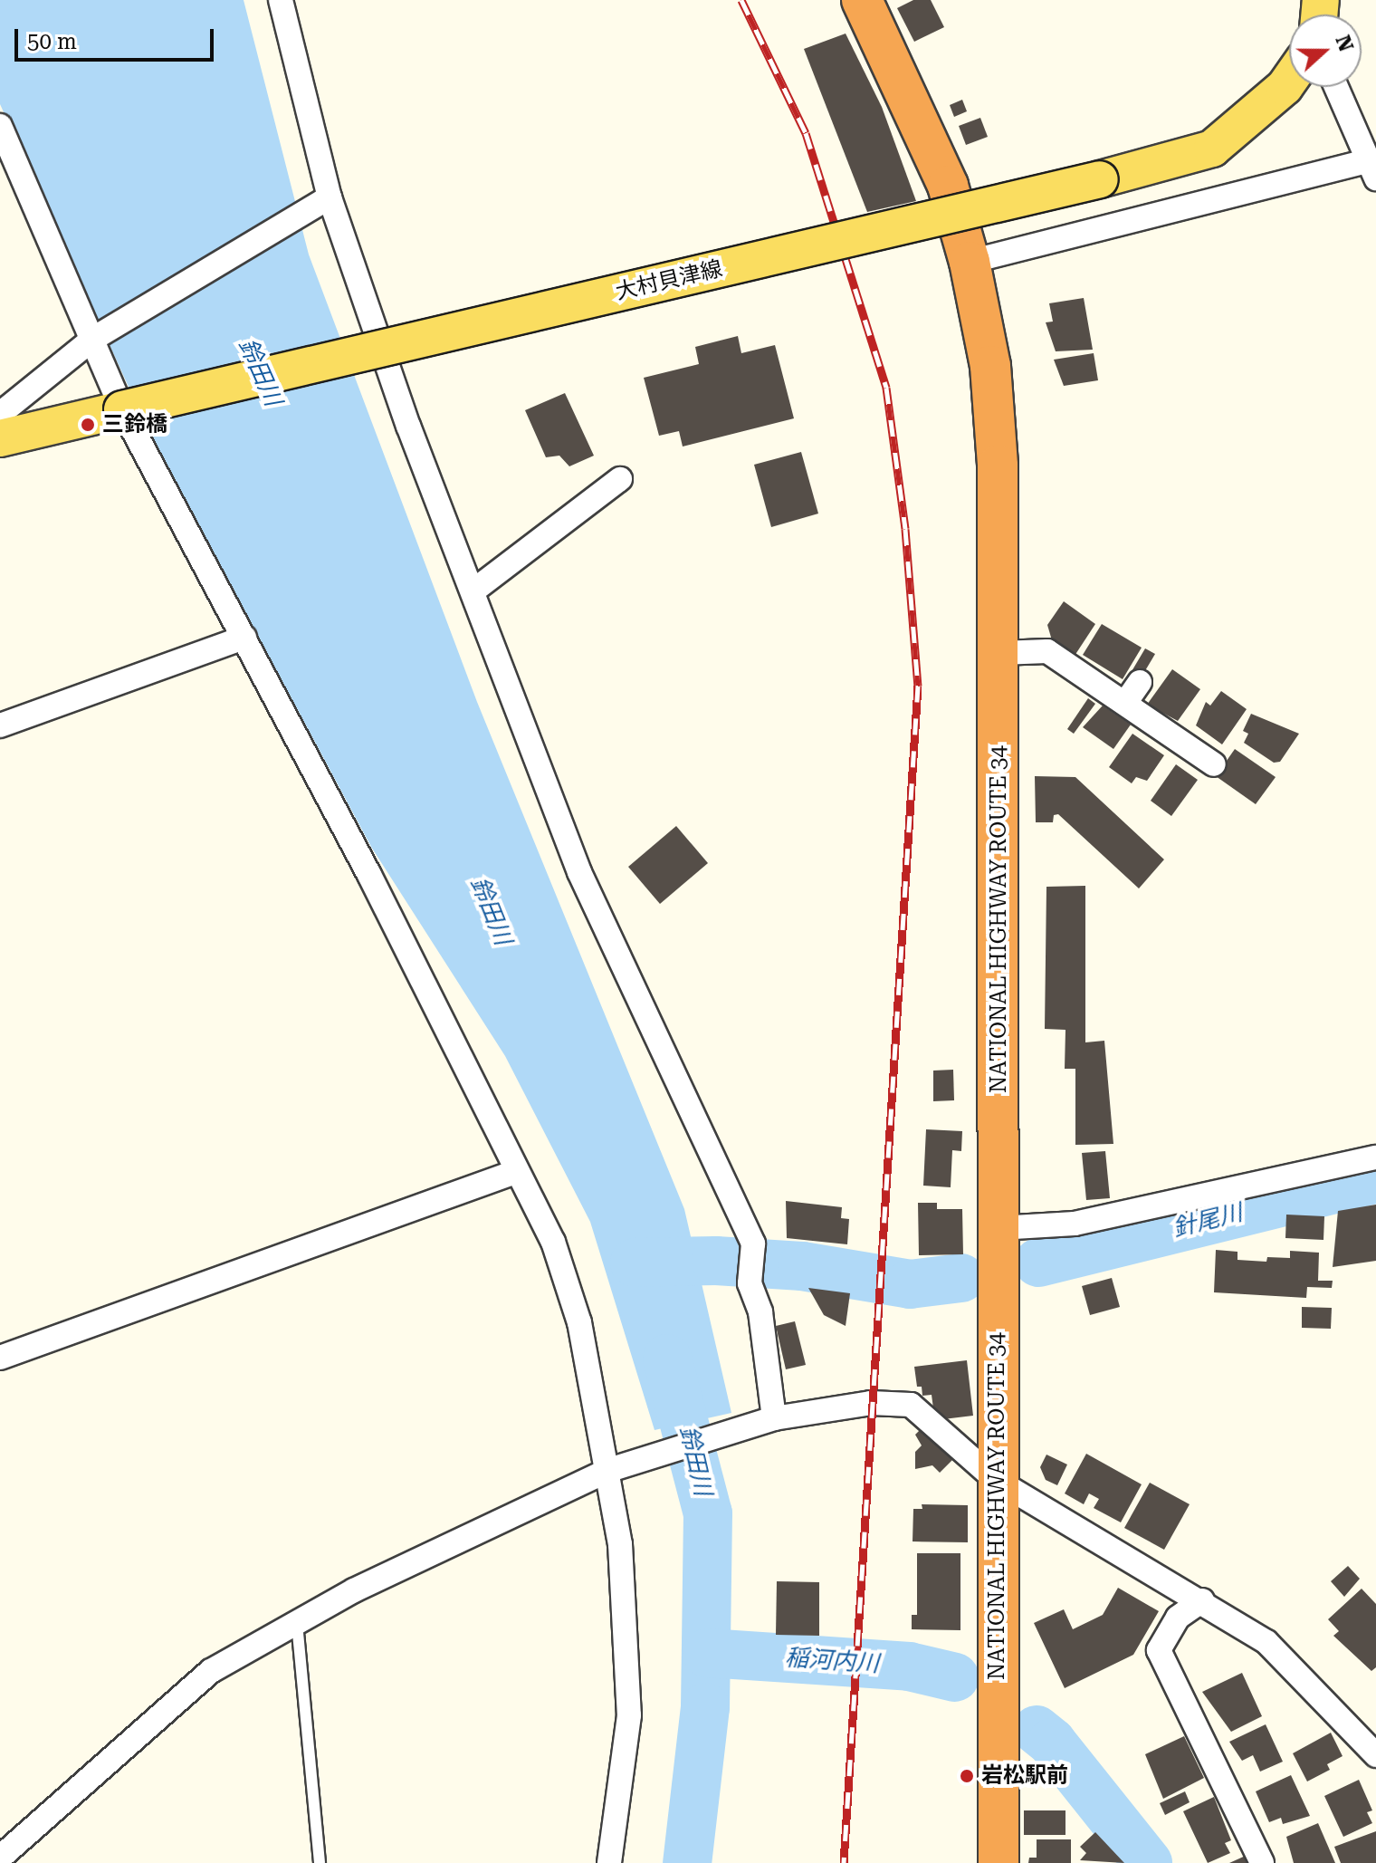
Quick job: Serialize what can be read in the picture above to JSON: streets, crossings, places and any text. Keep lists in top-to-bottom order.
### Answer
{
  "streets": {
    "highway": ["NATIONAL HIGHWAY ROUTE 34"],
    "main road": ["大村貝津線"]
  },
  "water": ["鈴田川", "針尾川", "稲河内川"],
  "places": ["三鈴橋", "岩松駅前"],
  "scale_bar": "50 m",
  "north": "right"
}
